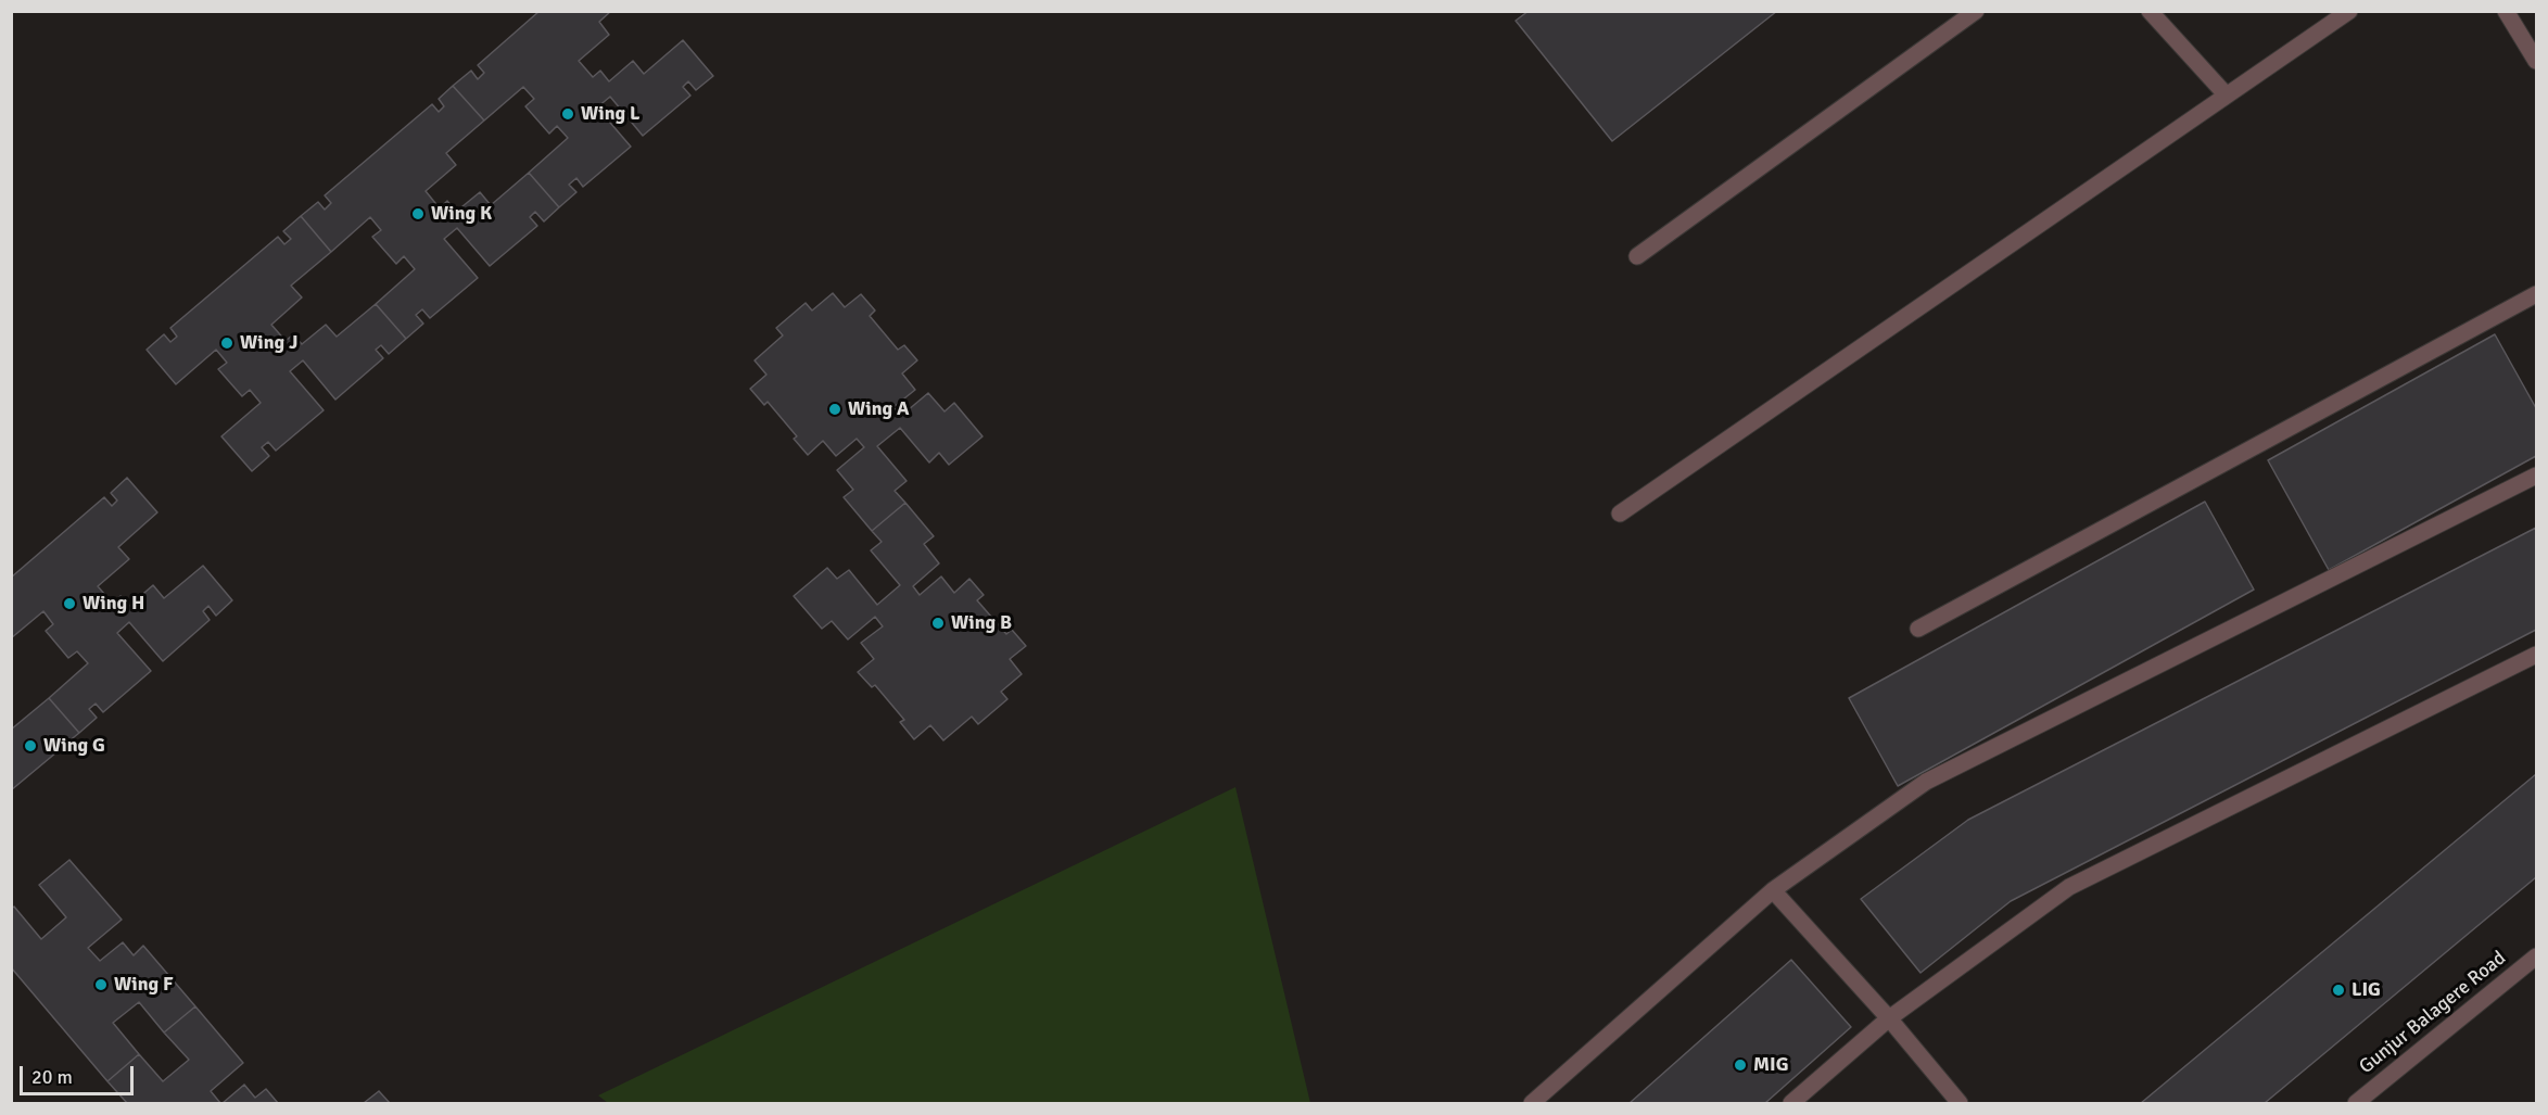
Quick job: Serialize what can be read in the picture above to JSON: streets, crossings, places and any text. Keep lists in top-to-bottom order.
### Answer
{
  "streets": {
    "street": ["Gunjur Balagere Road"]
  },
  "places": [
    "Wing L",
    "Wing K",
    "Wing J",
    "Wing A",
    "Wing H",
    "Wing B",
    "Wing G",
    "Wing F",
    "LIG",
    "MIG"
  ],
  "scale_bar": "20 m"
}
